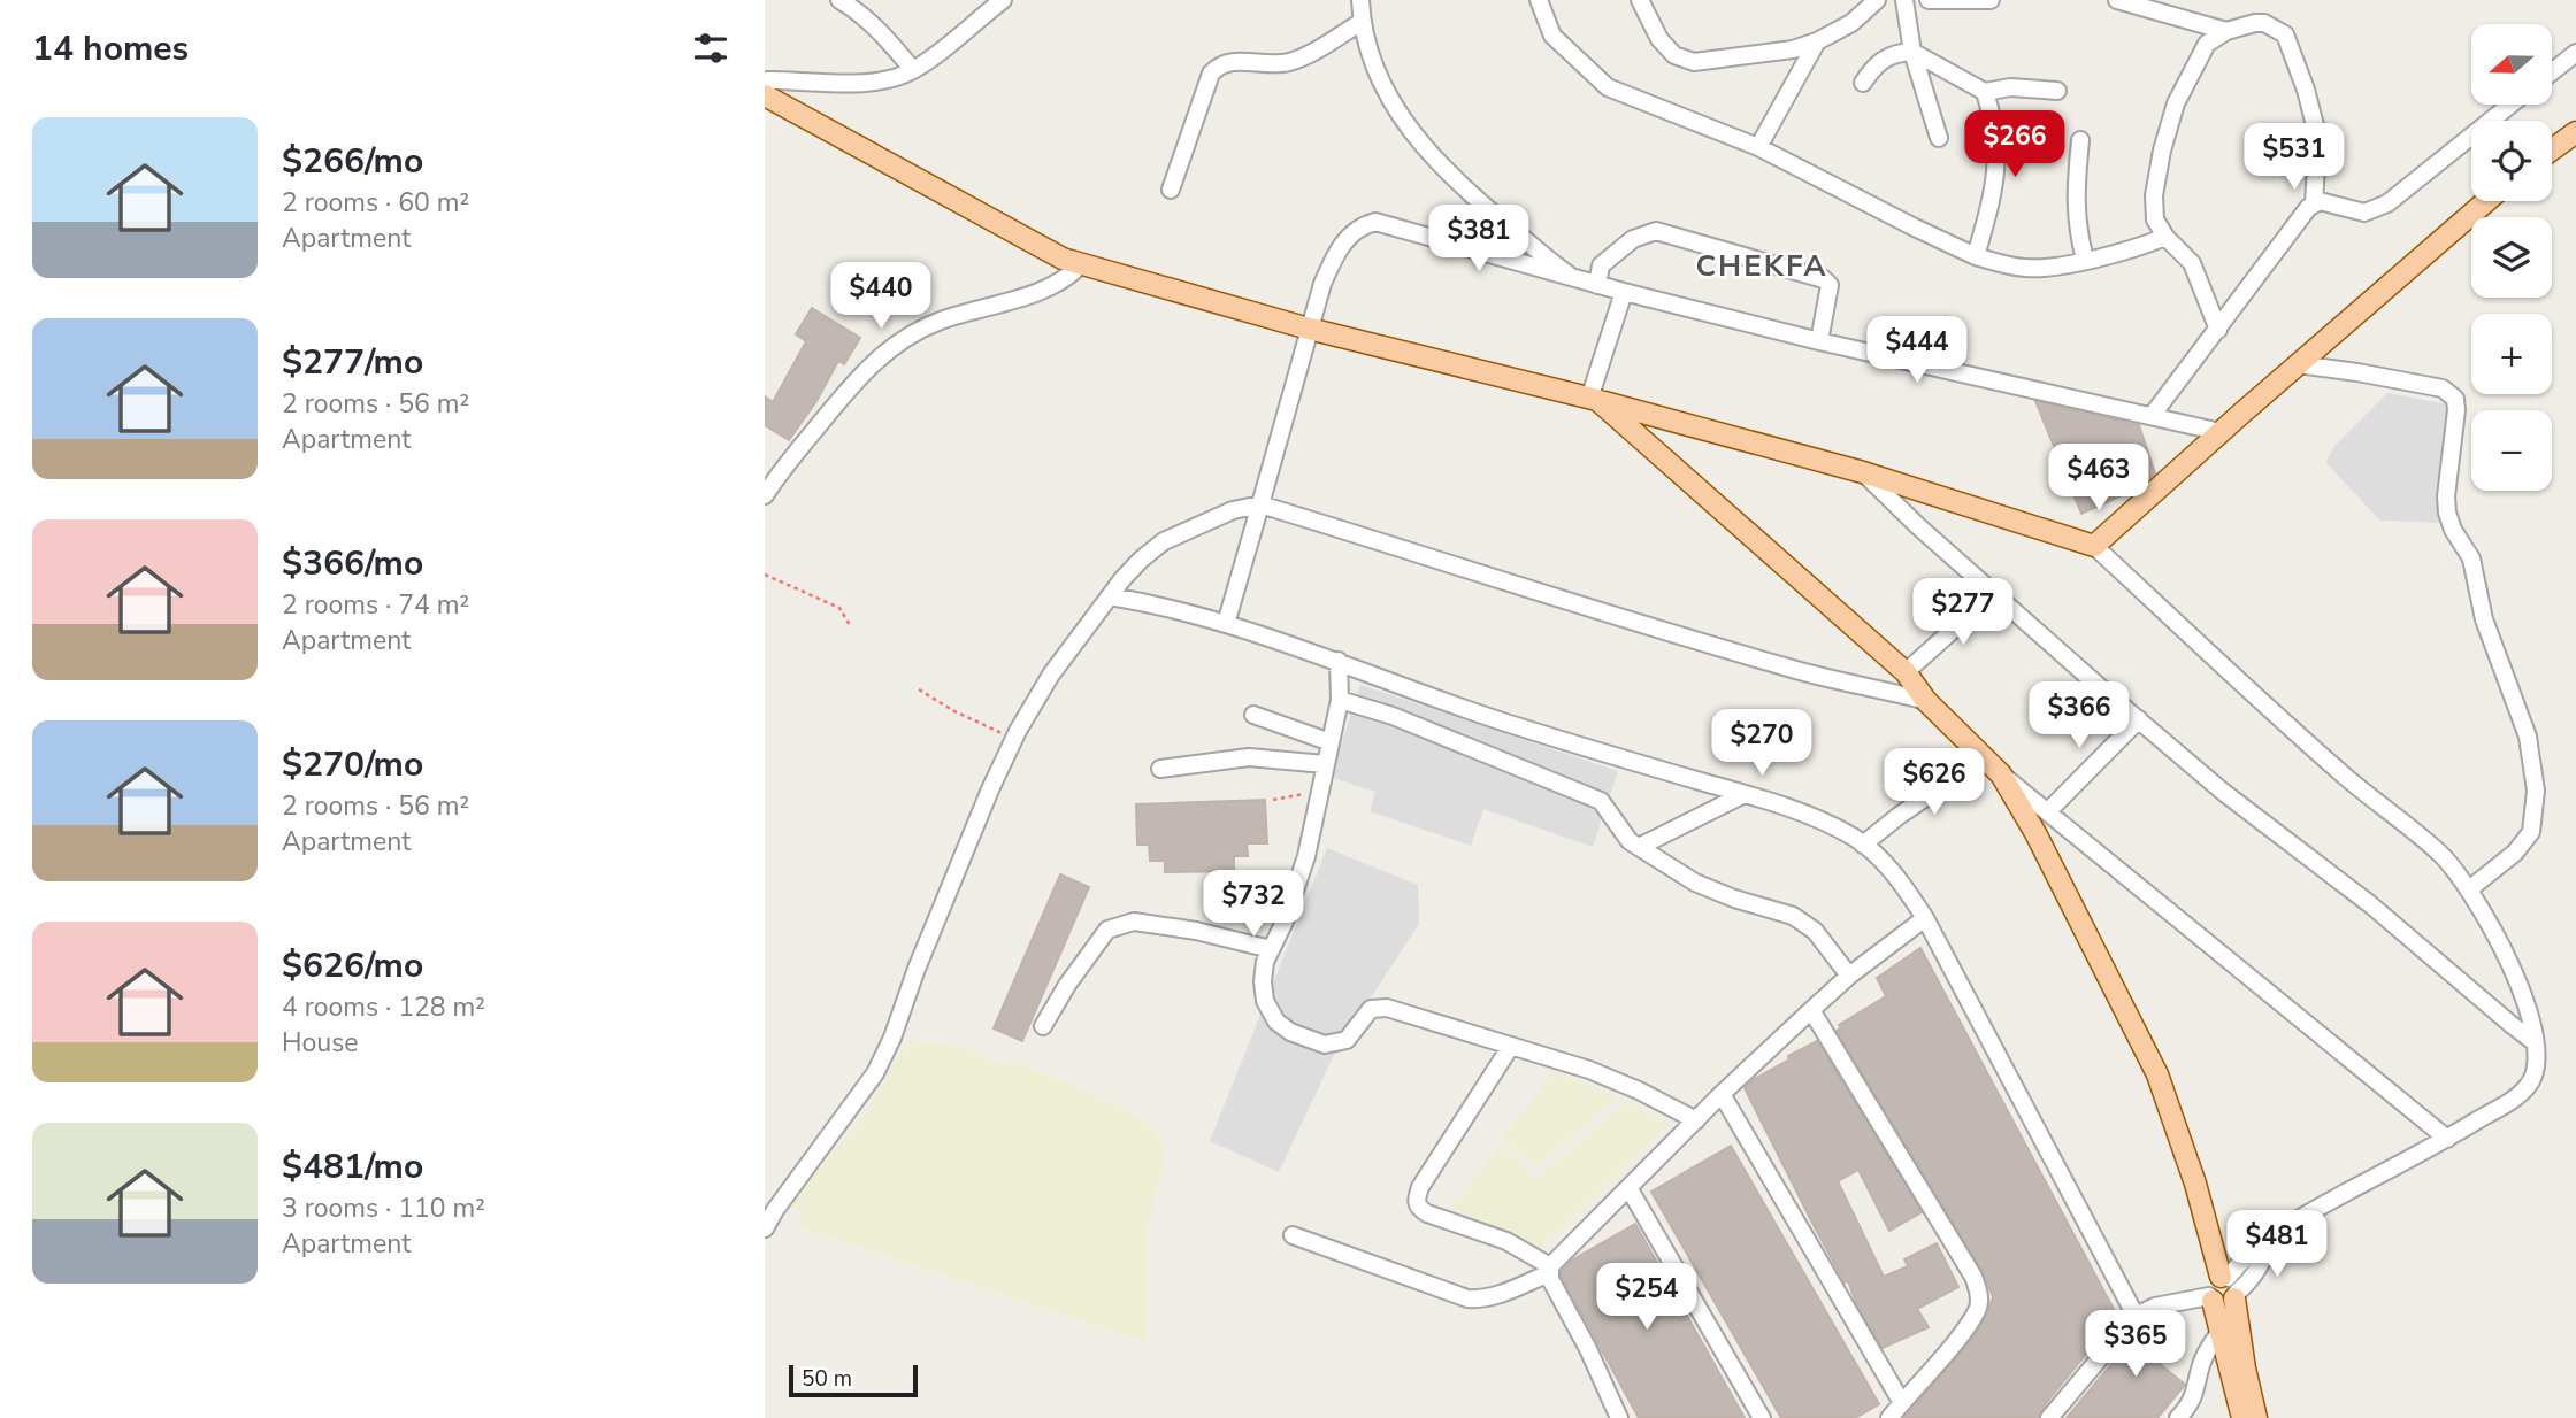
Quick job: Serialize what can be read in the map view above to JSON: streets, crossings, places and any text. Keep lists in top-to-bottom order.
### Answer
{
  "districts": ["CHEKFA"],
  "scale_bar": "50 m",
  "north": "left",
  "page": {
    "heading": "14 homes",
    "map_buttons": ["+", "−"],
    "list": [
      {
        "name": "$266/mo",
        "note": "2 rooms · 60 m² · Apartment"
      },
      {
        "name": "$277/mo",
        "note": "2 rooms · 56 m² · Apartment"
      },
      {
        "name": "$366/mo",
        "note": "2 rooms · 74 m² · Apartment"
      },
      {
        "name": "$270/mo",
        "note": "2 rooms · 56 m² · Apartment"
      },
      {
        "name": "$626/mo",
        "note": "4 rooms · 128 m² · House"
      },
      {
        "name": "$481/mo",
        "note": "3 rooms · 110 m² · Apartment"
      }
    ],
    "price": [
      "$266",
      "$531",
      "$381",
      "$440",
      "$444",
      "$463",
      "$277",
      "$366",
      "$270",
      "$626",
      "$732",
      "$481",
      "$254",
      "$365"
    ],
    "scale": "50 m"
  }
}
